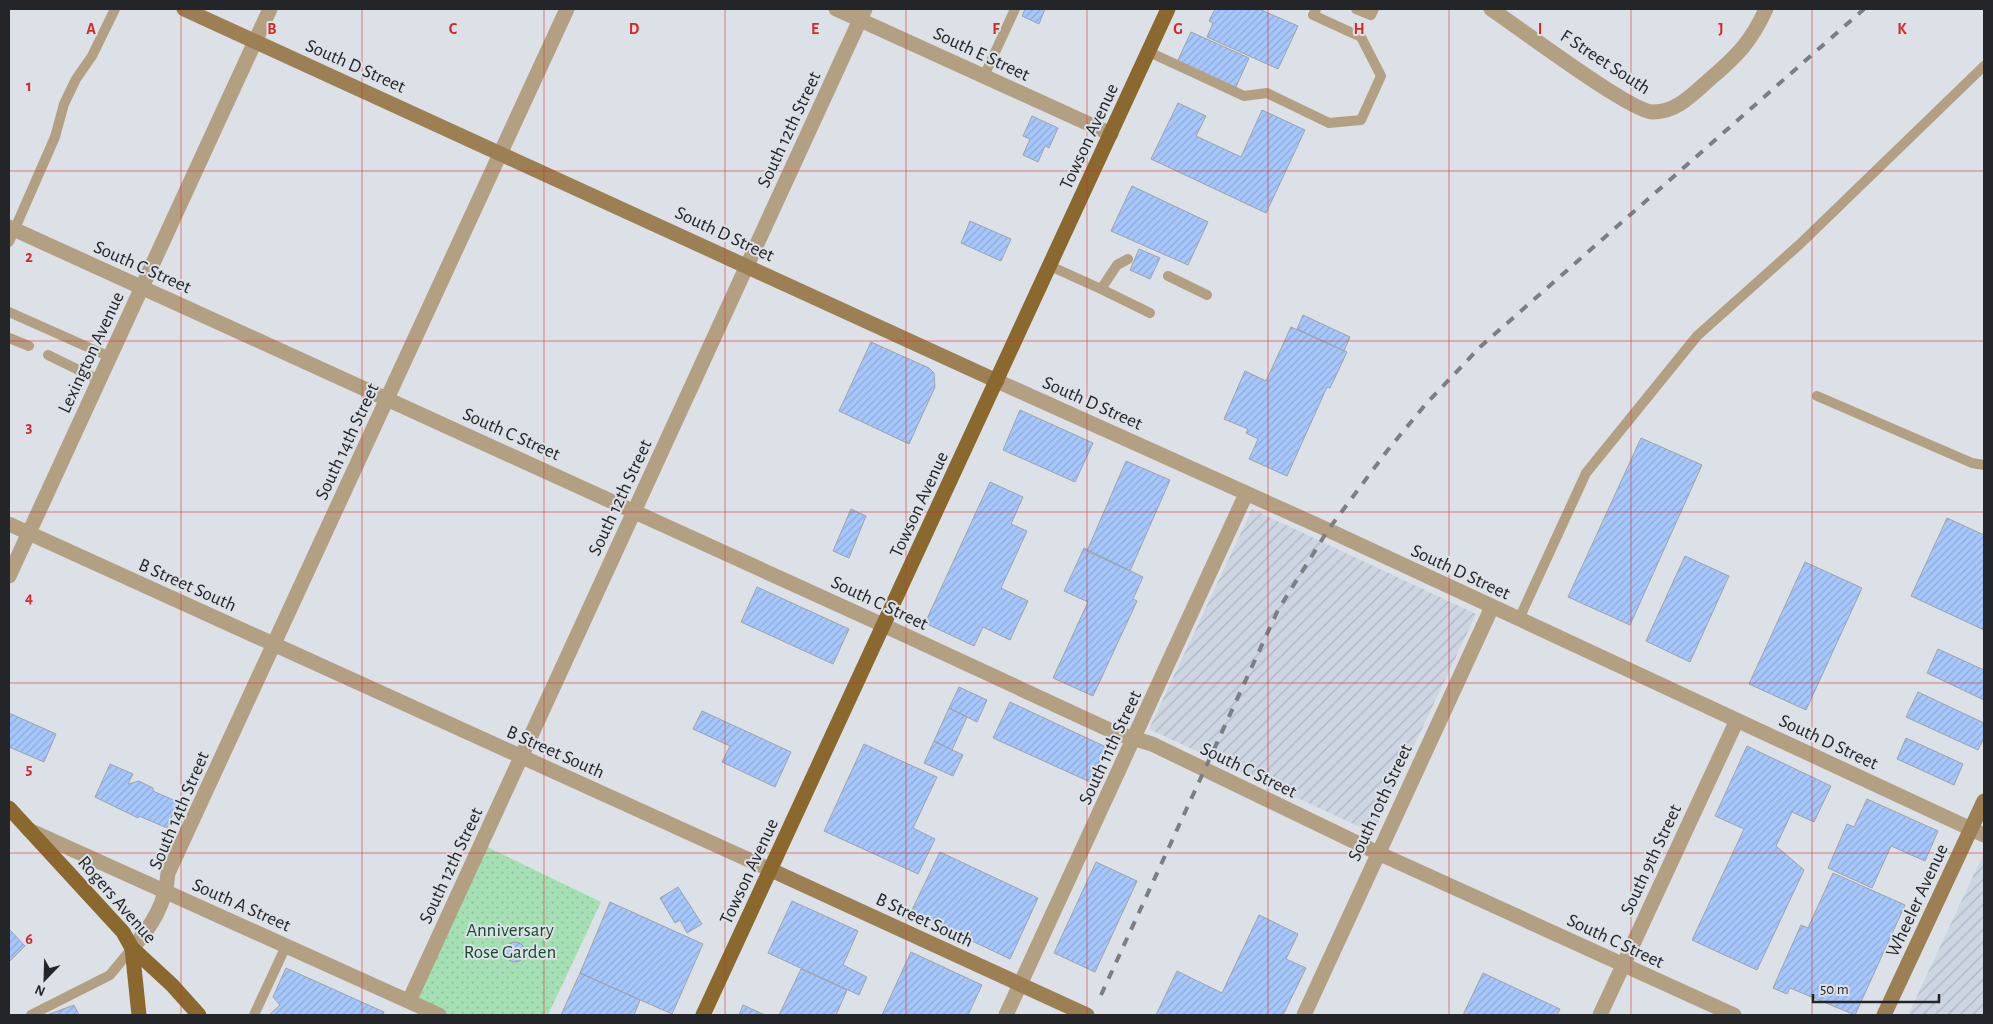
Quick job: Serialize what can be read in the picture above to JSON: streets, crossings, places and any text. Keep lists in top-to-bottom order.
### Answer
{
  "streets": {
    "main road": ["Towson Avenue", "Rogers Avenue"],
    "street": [
      "South E Street",
      "F Street South",
      "South D Street",
      "South 12th Street",
      "South C Street",
      "Lexington Avenue",
      "South 14th Street",
      "B Street South",
      "South 11th Street",
      "South 10th Street",
      "South 9th Street",
      "Wheeler Avenue",
      "South A Street"
    ]
  },
  "crossings": [
    ["South E Street", "South 12th Street"],
    ["South E Street", "Towson Avenue"],
    ["South D Street", "South 12th Street"],
    ["South D Street", "Towson Avenue"],
    ["South D Street", "Lexington Avenue"],
    ["South D Street", "South 14th Street"],
    ["South D Street", "South 11th Street"],
    ["South D Street", "South 10th Street"],
    ["South D Street", "South 9th Street"],
    ["South D Street", "Wheeler Avenue"],
    ["South 12th Street", "South C Street"],
    ["South 12th Street", "B Street South"],
    ["South 12th Street", "South A Street"],
    ["Towson Avenue", "South C Street"],
    ["Towson Avenue", "B Street South"],
    ["South C Street", "Lexington Avenue"],
    ["South C Street", "South 14th Street"],
    ["South C Street", "South 11th Street"],
    ["South C Street", "South 10th Street"],
    ["South C Street", "South 9th Street"],
    ["Lexington Avenue", "B Street South"],
    ["South 14th Street", "B Street South"],
    ["South 14th Street", "Rogers Avenue"],
    ["South 14th Street", "South A Street"],
    ["B Street South", "South 11th Street"],
    ["Rogers Avenue", "South A Street"]
  ],
  "parks": ["Anniversary Rose Garden"],
  "scale_bar": "50 m",
  "north": "bottom left",
  "grid": {
    "columns": [
      "A",
      "B",
      "C",
      "D",
      "E",
      "F",
      "G",
      "H",
      "I",
      "J",
      "K"
    ],
    "rows": [
      "1",
      "2",
      "3",
      "4",
      "5",
      "6"
    ]
  }
}
